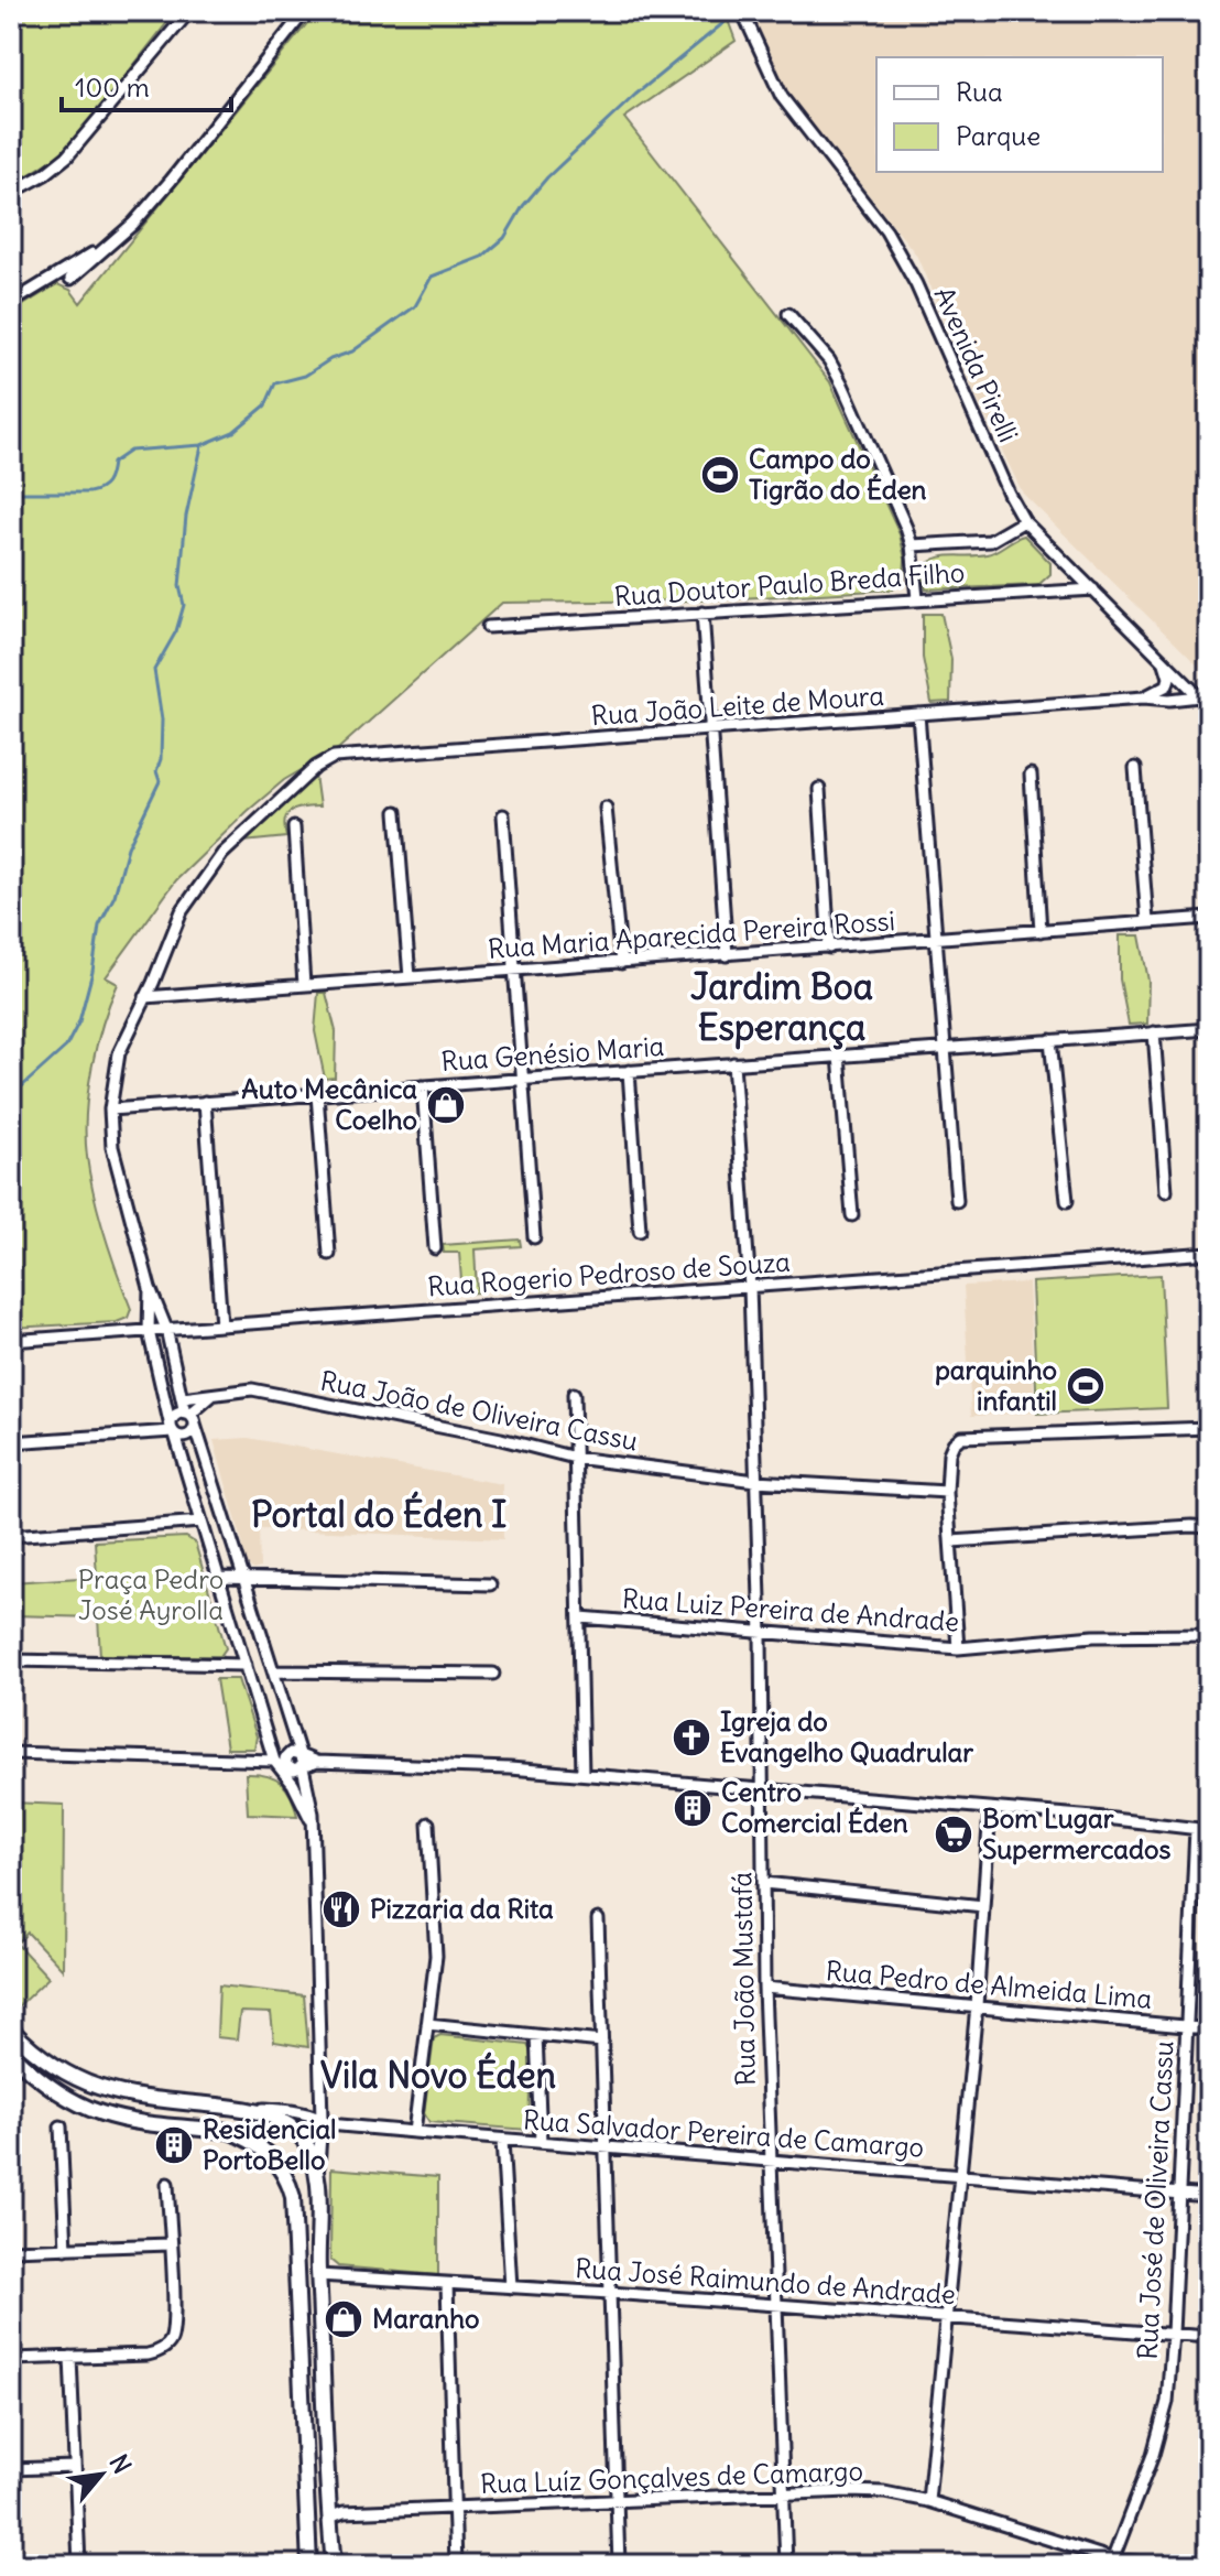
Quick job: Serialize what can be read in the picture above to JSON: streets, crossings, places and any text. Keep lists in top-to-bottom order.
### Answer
{
  "streets": {
    "street": [
      "Avenida Pirelli",
      "Rua Doutor Paulo Breda Filho",
      "Rua João Leite de Moura",
      "Rua Maria Aparecida Pereira Rossi",
      "Rua Genésio Maria",
      "Rua Rogerio Pedroso de Souza",
      "Rua João de Oliveira Cassu",
      "Rua Luiz Pereira de Andrade",
      "Rua João Mustafá",
      "Rua Pedro de Almeida Lima",
      "Rua Salvador Pereira de Camargo",
      "Rua José de Oliveira Cassu",
      "Rua José Raimundo de Andrade",
      "Rua Luíz Gonçalves de Camargo"
    ]
  },
  "crossings": [
    ["Avenida Pirelli", "Rua Doutor Paulo Breda Filho"],
    ["Avenida Pirelli", "Rua João Leite de Moura"],
    ["Rua Genésio Maria", "Rua João Mustafá"],
    ["Rua Rogerio Pedroso de Souza", "Rua João Mustafá"],
    ["Rua João de Oliveira Cassu", "Rua João Mustafá"],
    ["Rua Luiz Pereira de Andrade", "Rua João Mustafá"],
    ["Rua João Mustafá", "Rua Pedro de Almeida Lima"],
    ["Rua João Mustafá", "Rua Salvador Pereira de Camargo"],
    ["Rua João Mustafá", "Rua José Raimundo de Andrade"],
    ["Rua João Mustafá", "Rua Luíz Gonçalves de Camargo"],
    ["Rua Pedro de Almeida Lima", "Rua José de Oliveira Cassu"],
    ["Rua Salvador Pereira de Camargo", "Rua José de Oliveira Cassu"],
    ["Rua José de Oliveira Cassu", "Rua José Raimundo de Andrade"],
    ["Rua José de Oliveira Cassu", "Rua Luíz Gonçalves de Camargo"]
  ],
  "districts": ["Jardim Boa Esperança", "Portal do Éden I", "Vila Novo Éden"],
  "parks": ["Praça Pedro José Ayrolla"],
  "places": {
    "sports": ["Campo do Tigrão do Éden", "parquinho infantil"],
    "shop": ["Auto Mecânica Coelho", "Maranho"],
    "church": ["Igreja do Evangelho Quadrular"],
    "building": ["Centro Comercial Éden", "Residencial PortoBello"],
    "supermarket": ["Bom Lugar Supermercados"],
    "restaurant": ["Pizzaria da Rita"]
  },
  "legend": ["Rua", "Parque"],
  "scale_bar": "100 m",
  "north": "top right"
}
